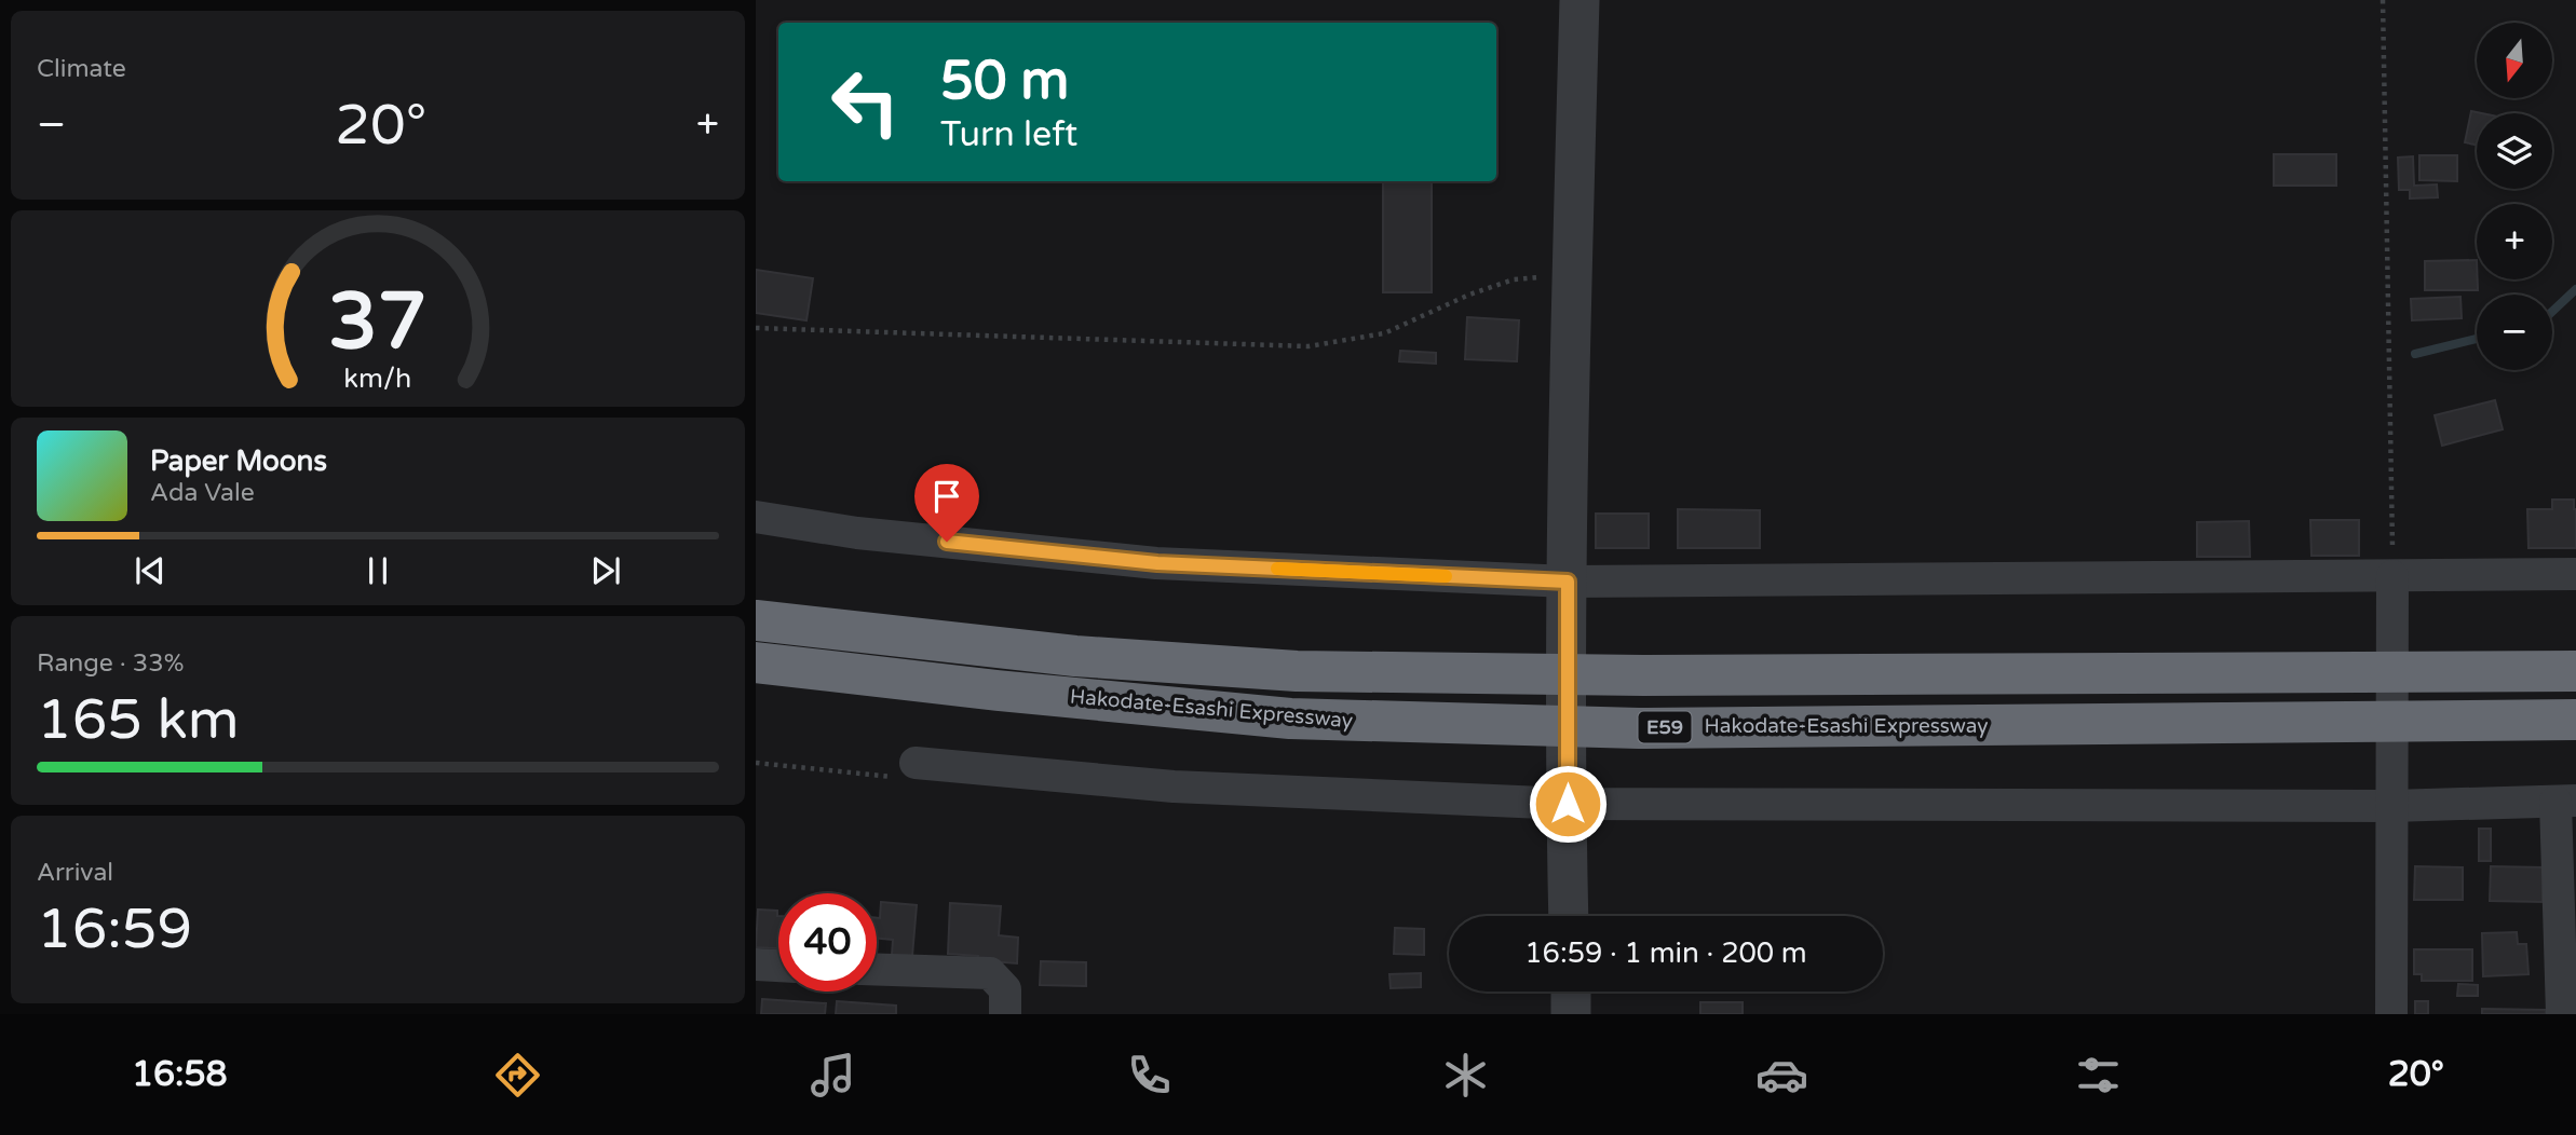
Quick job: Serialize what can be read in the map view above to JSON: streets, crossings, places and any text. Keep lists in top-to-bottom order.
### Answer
{
  "streets": {
    "highway": ["Hakodate-Esashi Expressway", "E59"]
  },
  "north": "bottom",
  "page": {
    "tile": [
      "Climate",
      ["Range · 33%", "165 km"],
      ["Arrival", "16:59"]
    ],
    "map_buttons": ["+", "−"],
    "turn": ["50 m", "Turn left"],
    "heat": ["−", "20°", "+"],
    "song": ["Paper Moons", "Ada Vale"],
    "limit": "40",
    "trip": "16:59 · 1 min · 200 m",
    "tabs": ["16:58", "20°"],
    "gauge": ["37", "km/h"]
  }
}
